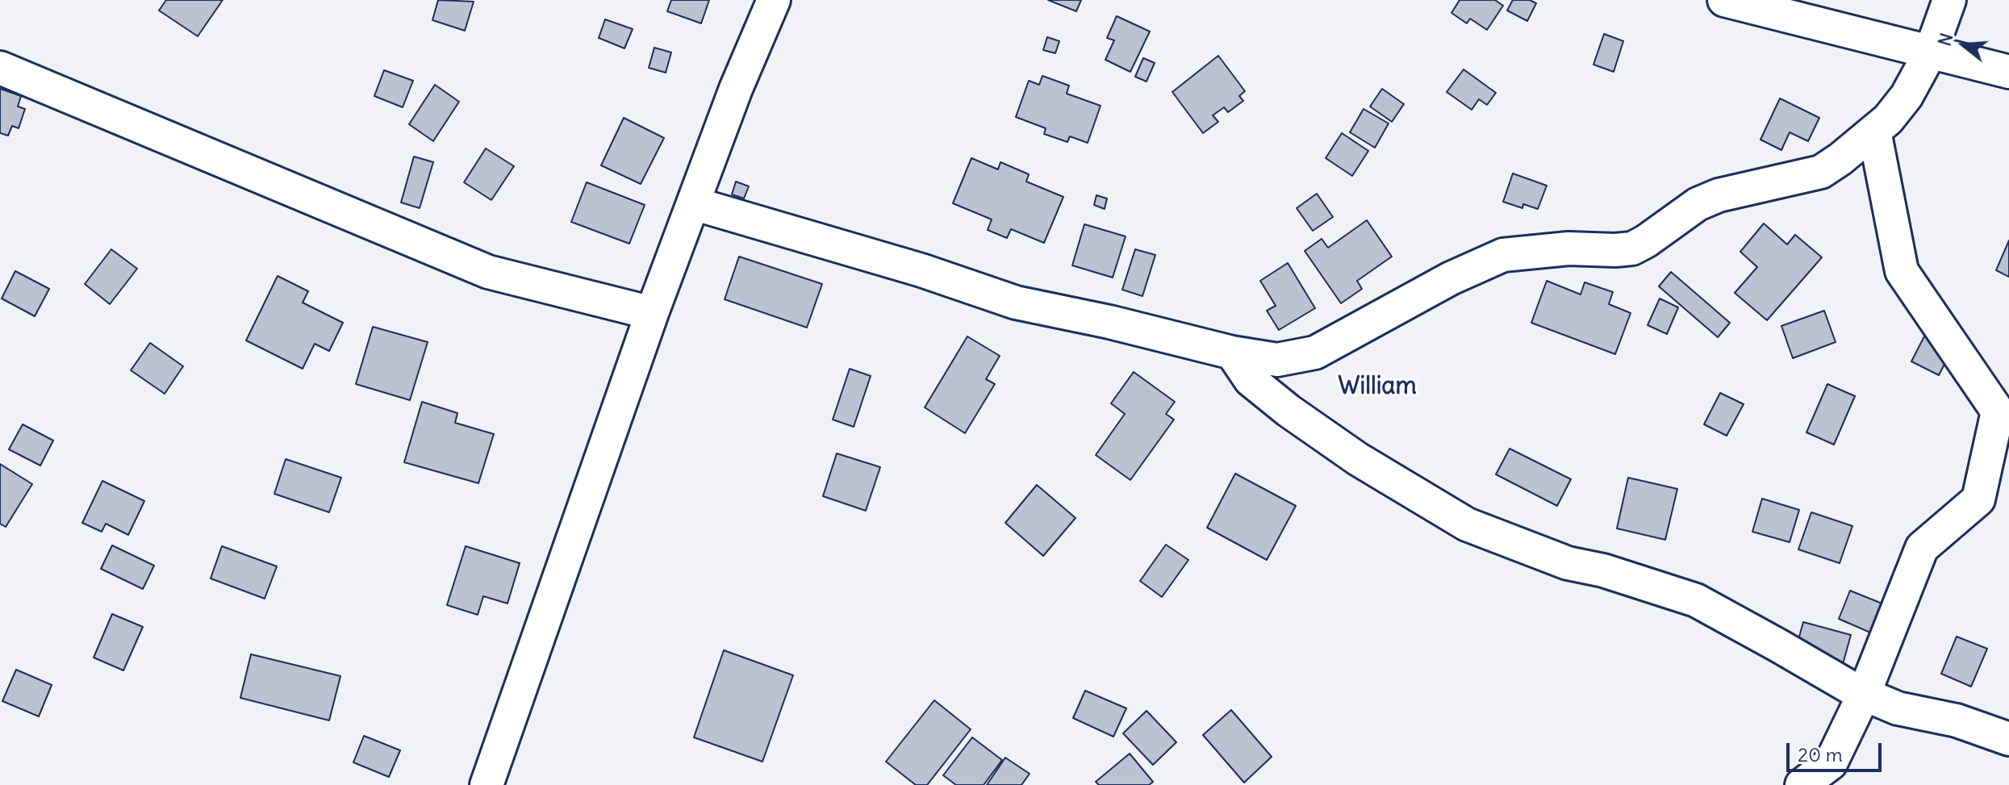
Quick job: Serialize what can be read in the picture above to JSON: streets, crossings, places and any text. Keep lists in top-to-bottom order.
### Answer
{
  "districts": ["William"],
  "scale_bar": "20 m",
  "north": "left"
}
